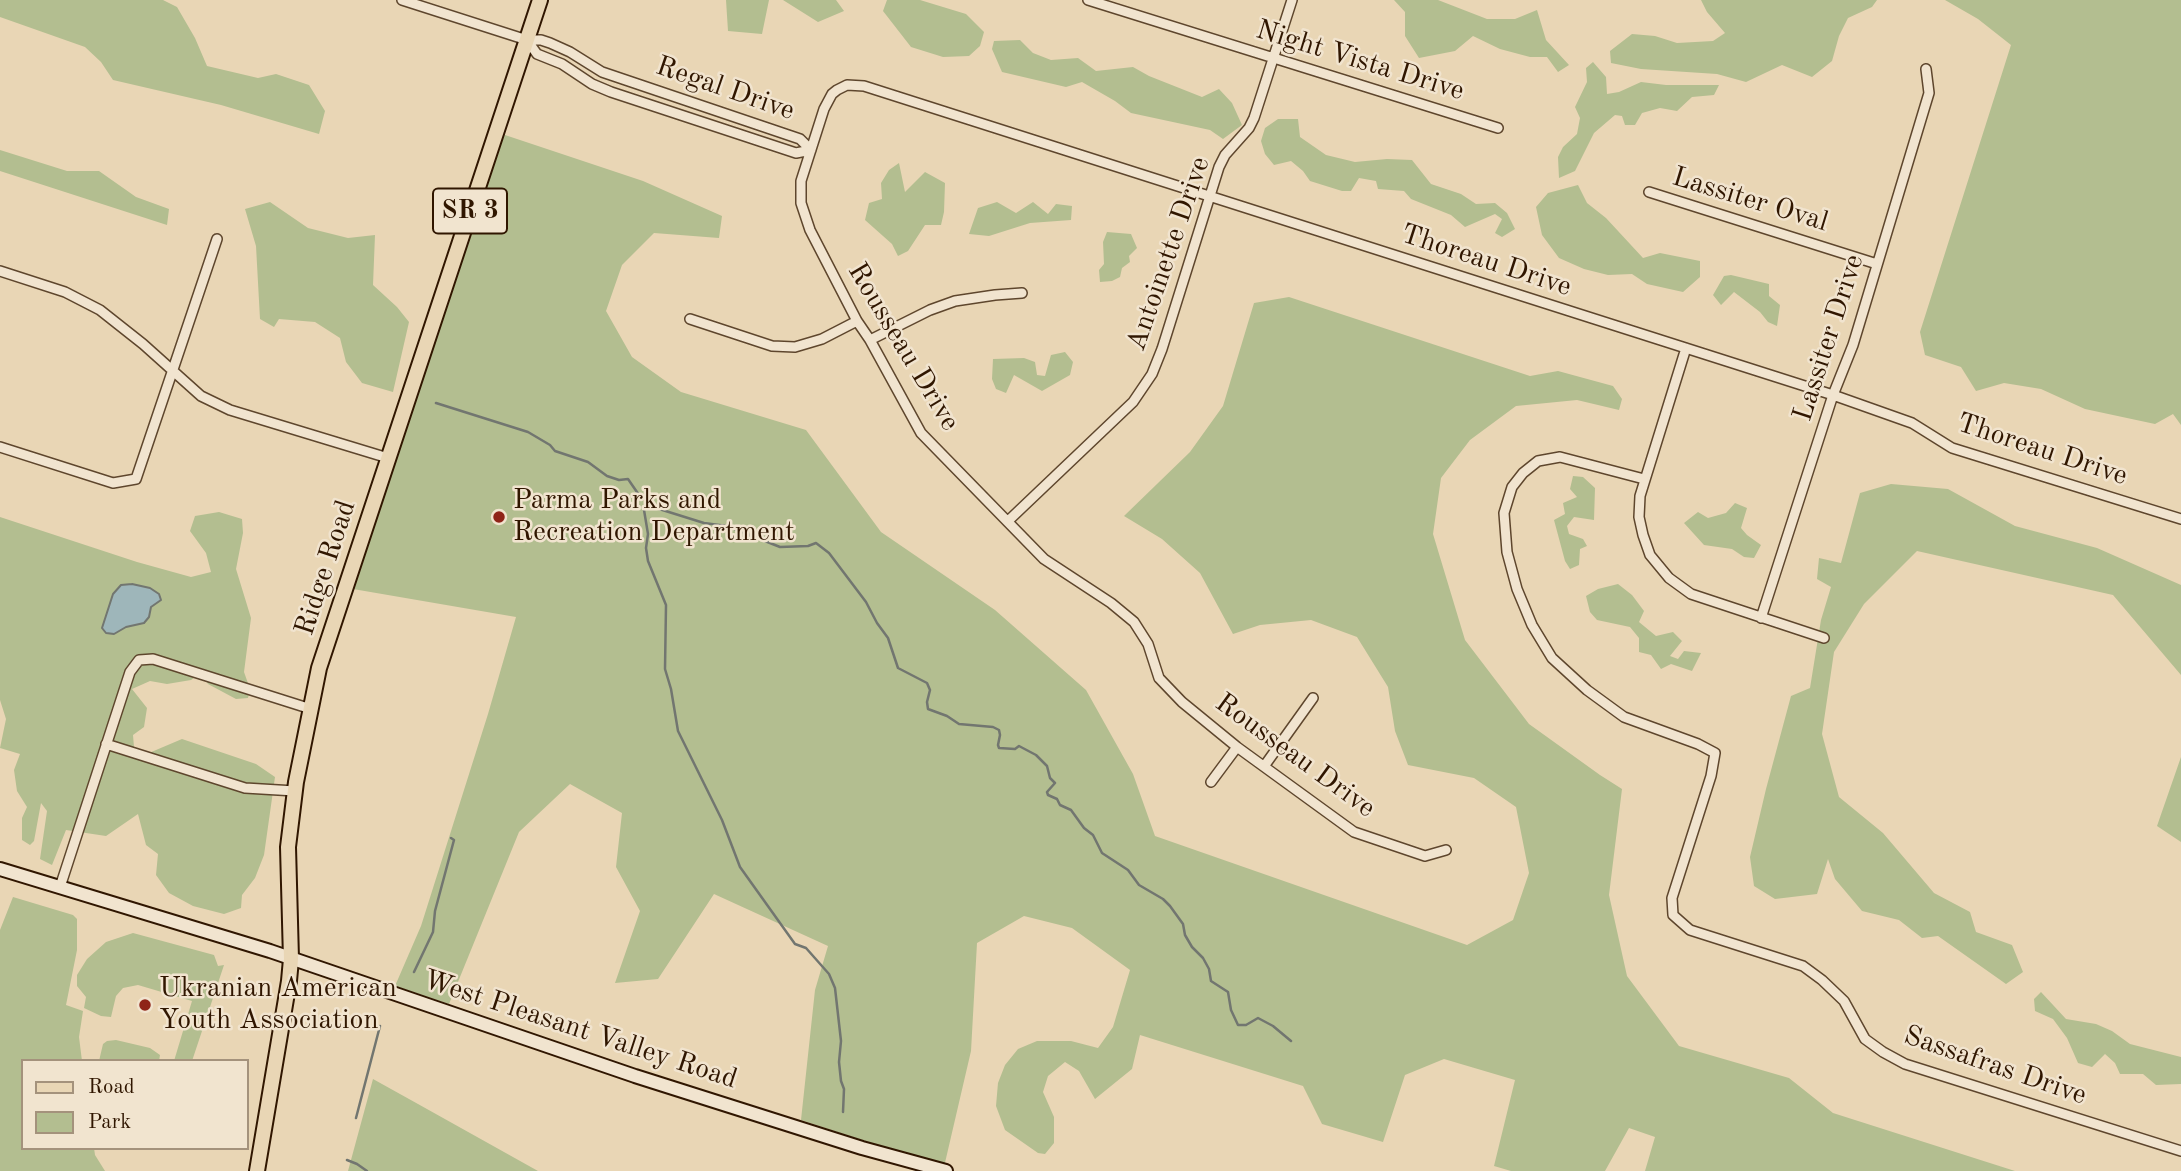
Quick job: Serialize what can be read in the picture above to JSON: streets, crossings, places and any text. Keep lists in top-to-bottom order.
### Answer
{
  "streets": {
    "main road": ["SR 3", "Ridge Road", "West Pleasant Valley Road"],
    "street": [
      "Night Vista Drive",
      "Regal Drive",
      "Lassiter Oval",
      "Antoinette Drive",
      "Thoreau Drive",
      "Lassiter Drive",
      "Rousseau Drive",
      "Sassafras Drive"
    ]
  },
  "crossings": [
    ["Night Vista Drive", "Antoinette Drive"],
    ["Regal Drive", "Thoreau Drive"],
    ["Regal Drive", "Rousseau Drive"],
    ["Regal Drive", "Ridge Road"],
    ["Lassiter Oval", "Lassiter Drive"],
    ["Antoinette Drive", "Thoreau Drive"],
    ["Antoinette Drive", "Rousseau Drive"],
    ["Thoreau Drive", "Lassiter Drive"],
    ["Thoreau Drive", "Rousseau Drive"],
    ["Ridge Road", "West Pleasant Valley Road"]
  ],
  "places": ["Parma Parks and Recreation Department", "Ukranian American Youth Association"],
  "legend": ["Road", "Park"]
}
